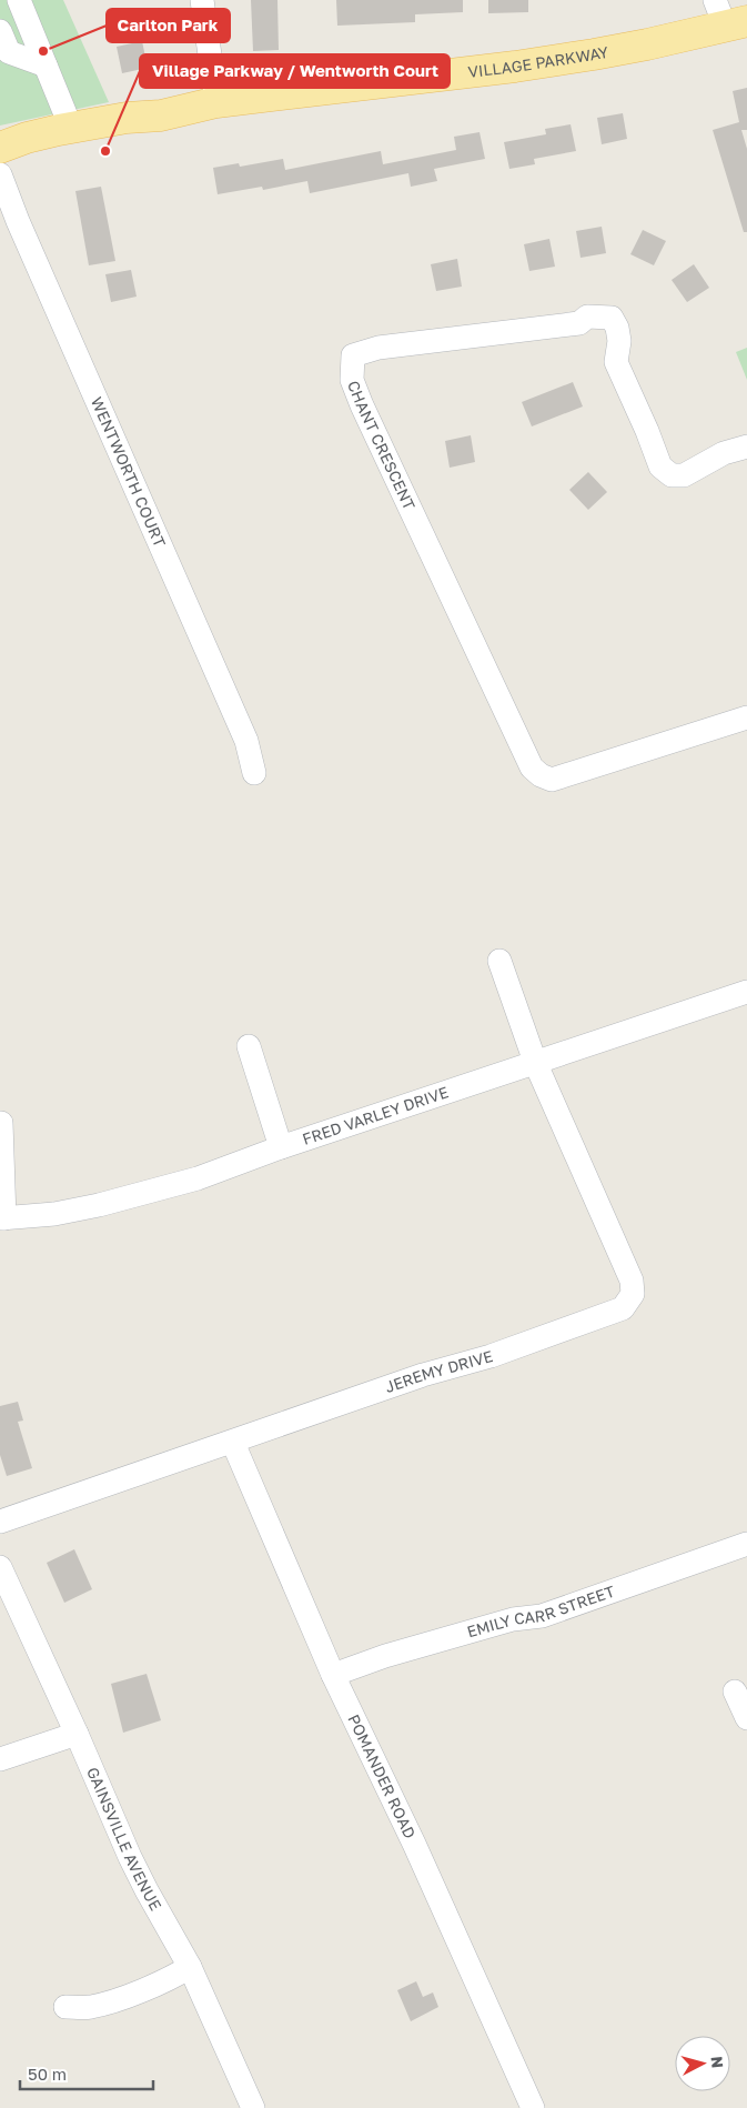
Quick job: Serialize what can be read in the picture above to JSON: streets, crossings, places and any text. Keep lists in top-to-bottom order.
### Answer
{
  "streets": {
    "main road": ["VILLAGE PARKWAY"],
    "street": [
      "CHANT CRESCENT",
      "WENTWORTH COURT",
      "FRED VARLEY DRIVE",
      "JEREMY DRIVE",
      "EMILY CARR STREET",
      "POMANDER ROAD",
      "GAINSVILLE AVENUE"
    ]
  },
  "crossings": [
    ["FRED VARLEY DRIVE", "JEREMY DRIVE"],
    ["JEREMY DRIVE", "POMANDER ROAD"],
    ["EMILY CARR STREET", "POMANDER ROAD"]
  ],
  "places": ["Carlton Park", "Village Parkway / Wentworth Court"],
  "scale_bar": "50 m",
  "north": "right"
}
